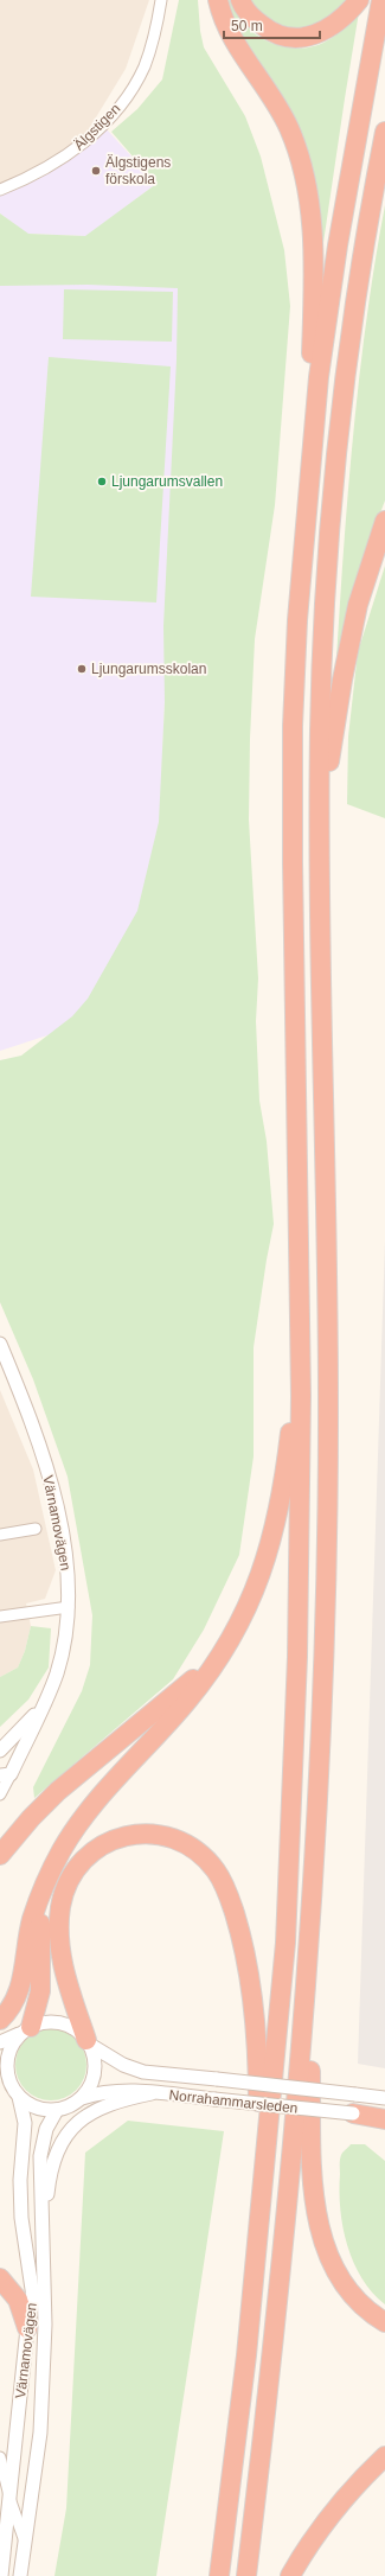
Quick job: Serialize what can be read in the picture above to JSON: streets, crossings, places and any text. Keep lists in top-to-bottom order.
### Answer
{
  "streets": {
    "street": ["Älgstigen", "Värnamovägen", "Norrahammarsleden"]
  },
  "crossings": [
    ["Värnamovägen", "Norrahammarsleden"]
  ],
  "places": ["Älgstigens förskola", "Ljungarumsvallen", "Ljungarumsskolan"],
  "scale_bar": "50 m"
}
